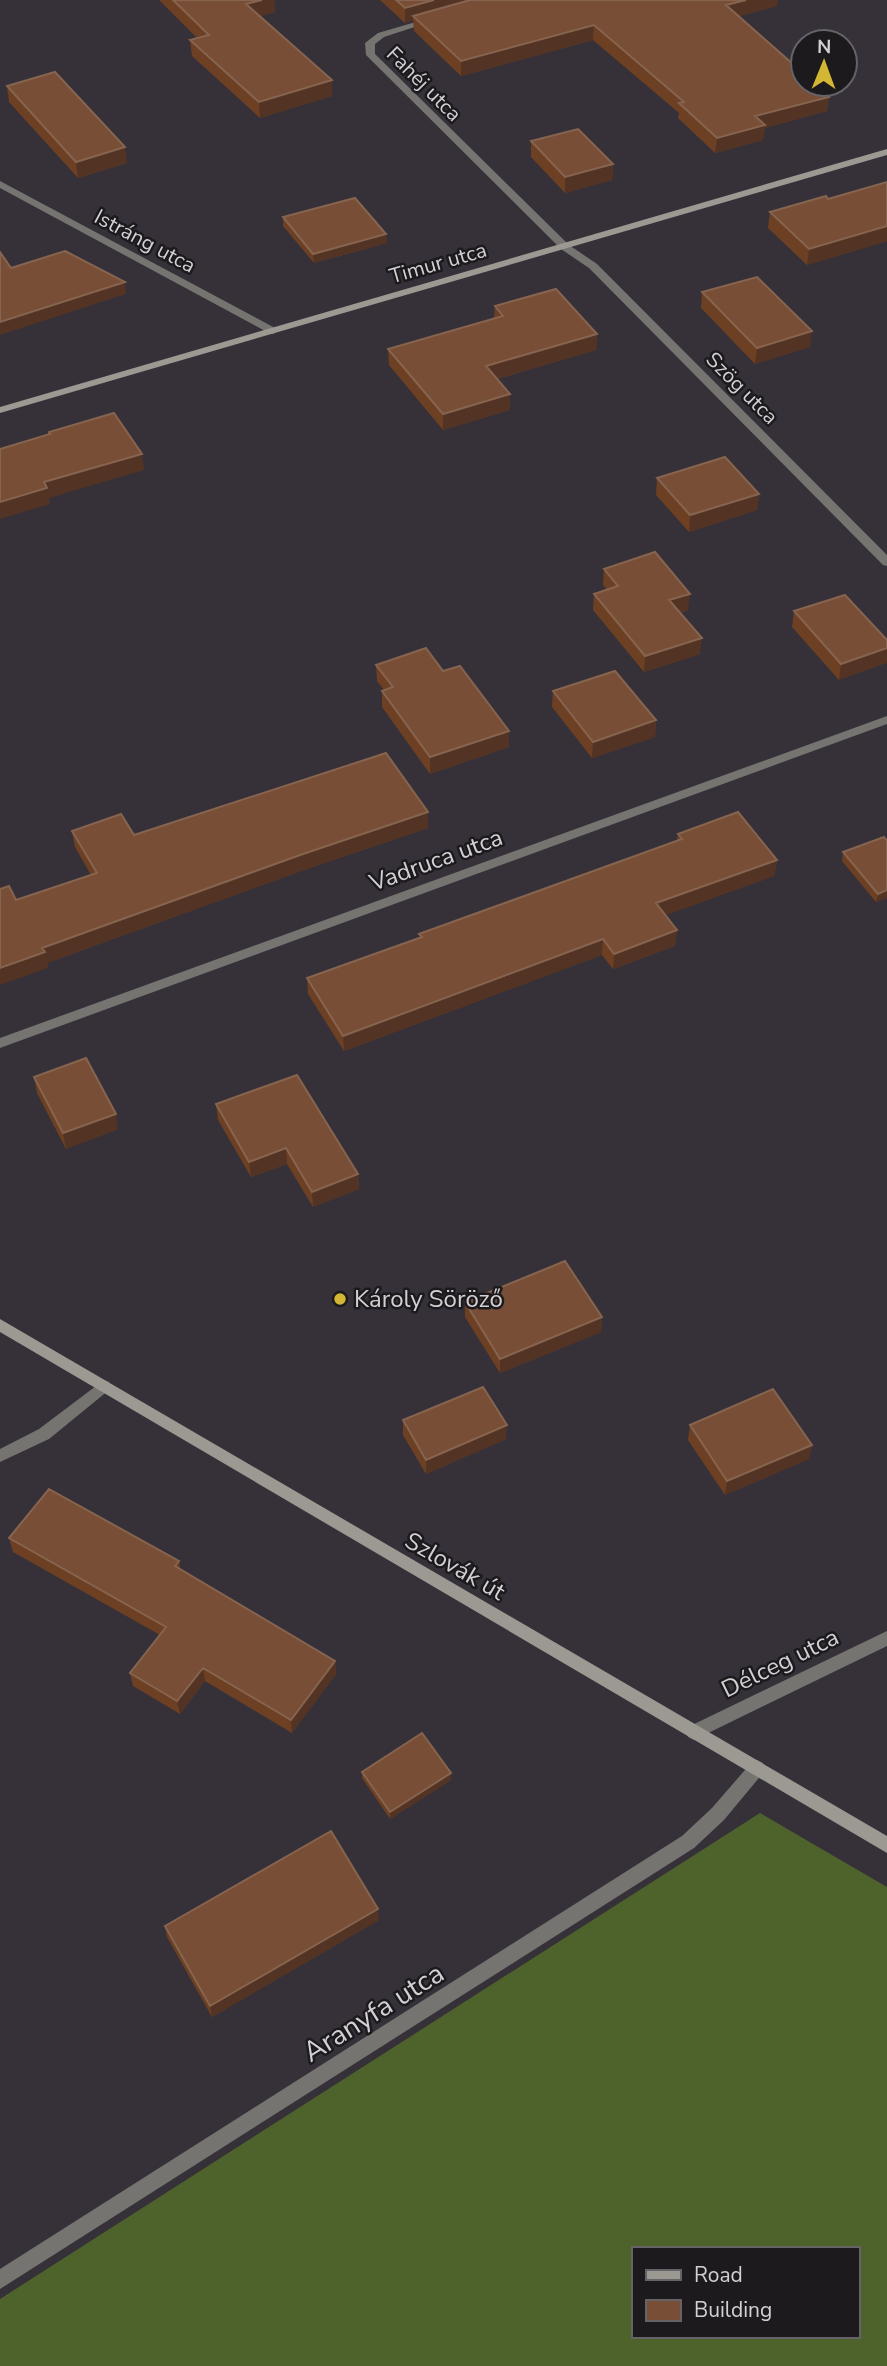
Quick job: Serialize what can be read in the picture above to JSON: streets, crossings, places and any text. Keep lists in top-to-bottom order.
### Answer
{
  "streets": {
    "street": [
      "Fahéj utca",
      "Istráng utca",
      "Timur utca",
      "Szög utca",
      "Vadruca utca",
      "Szlovák út",
      "Délceg utca",
      "Aranyfa utca"
    ]
  },
  "crossings": [
    ["Fahéj utca", "Timur utca"],
    ["Fahéj utca", "Szög utca"],
    ["Istráng utca", "Timur utca"],
    ["Timur utca", "Szög utca"],
    ["Szlovák út", "Délceg utca"],
    ["Szlovák út", "Aranyfa utca"]
  ],
  "places": ["Károly Söröző"],
  "legend": ["Road", "Building"],
  "north": "top"
}
